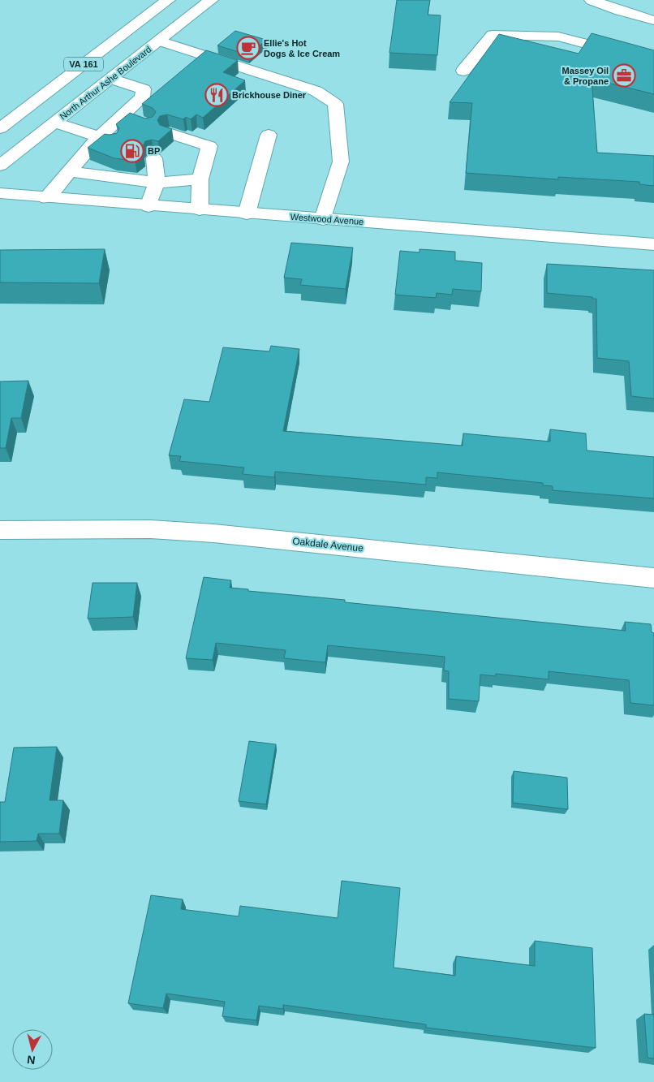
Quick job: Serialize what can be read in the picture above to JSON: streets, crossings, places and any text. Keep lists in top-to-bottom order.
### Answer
{
  "streets": {
    "main road": [
      "VA 161",
      "North Arthur Ashe Boulevard",
      "Westwood Avenue",
      "Oakdale Avenue"
    ]
  },
  "places": {
    "cafe": ["Ellie's Hot Dogs & Ice Cream"],
    "office": ["Massey Oil & Propane"],
    "restaurant": ["Brickhouse Diner"],
    "fuel station": ["BP"]
  },
  "north": "bottom"
}
